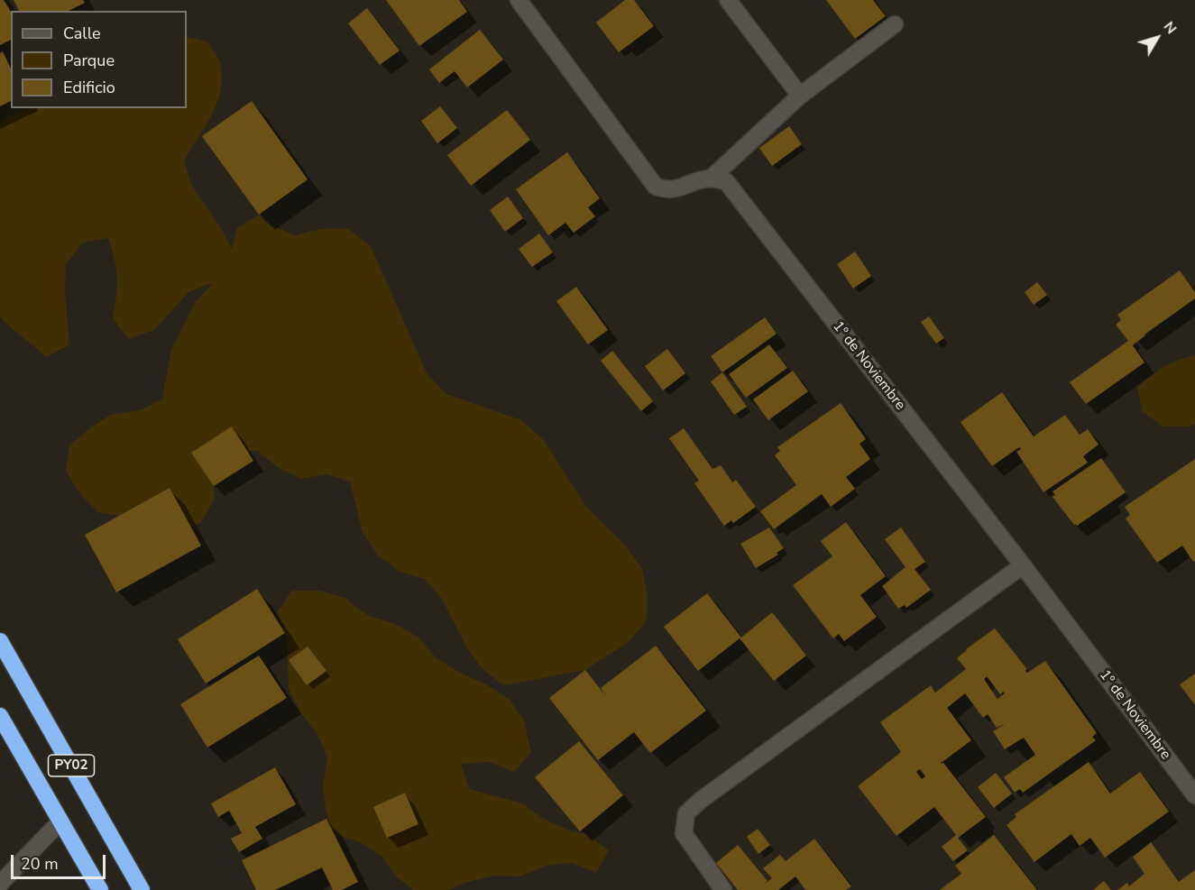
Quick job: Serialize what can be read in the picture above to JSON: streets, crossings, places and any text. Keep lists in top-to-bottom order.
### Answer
{
  "streets": {
    "highway": ["PY02"],
    "street": ["1º de Noviembre"]
  },
  "legend": ["Calle", "Parque", "Edificio"],
  "scale_bar": "20 m",
  "north": "top right"
}
